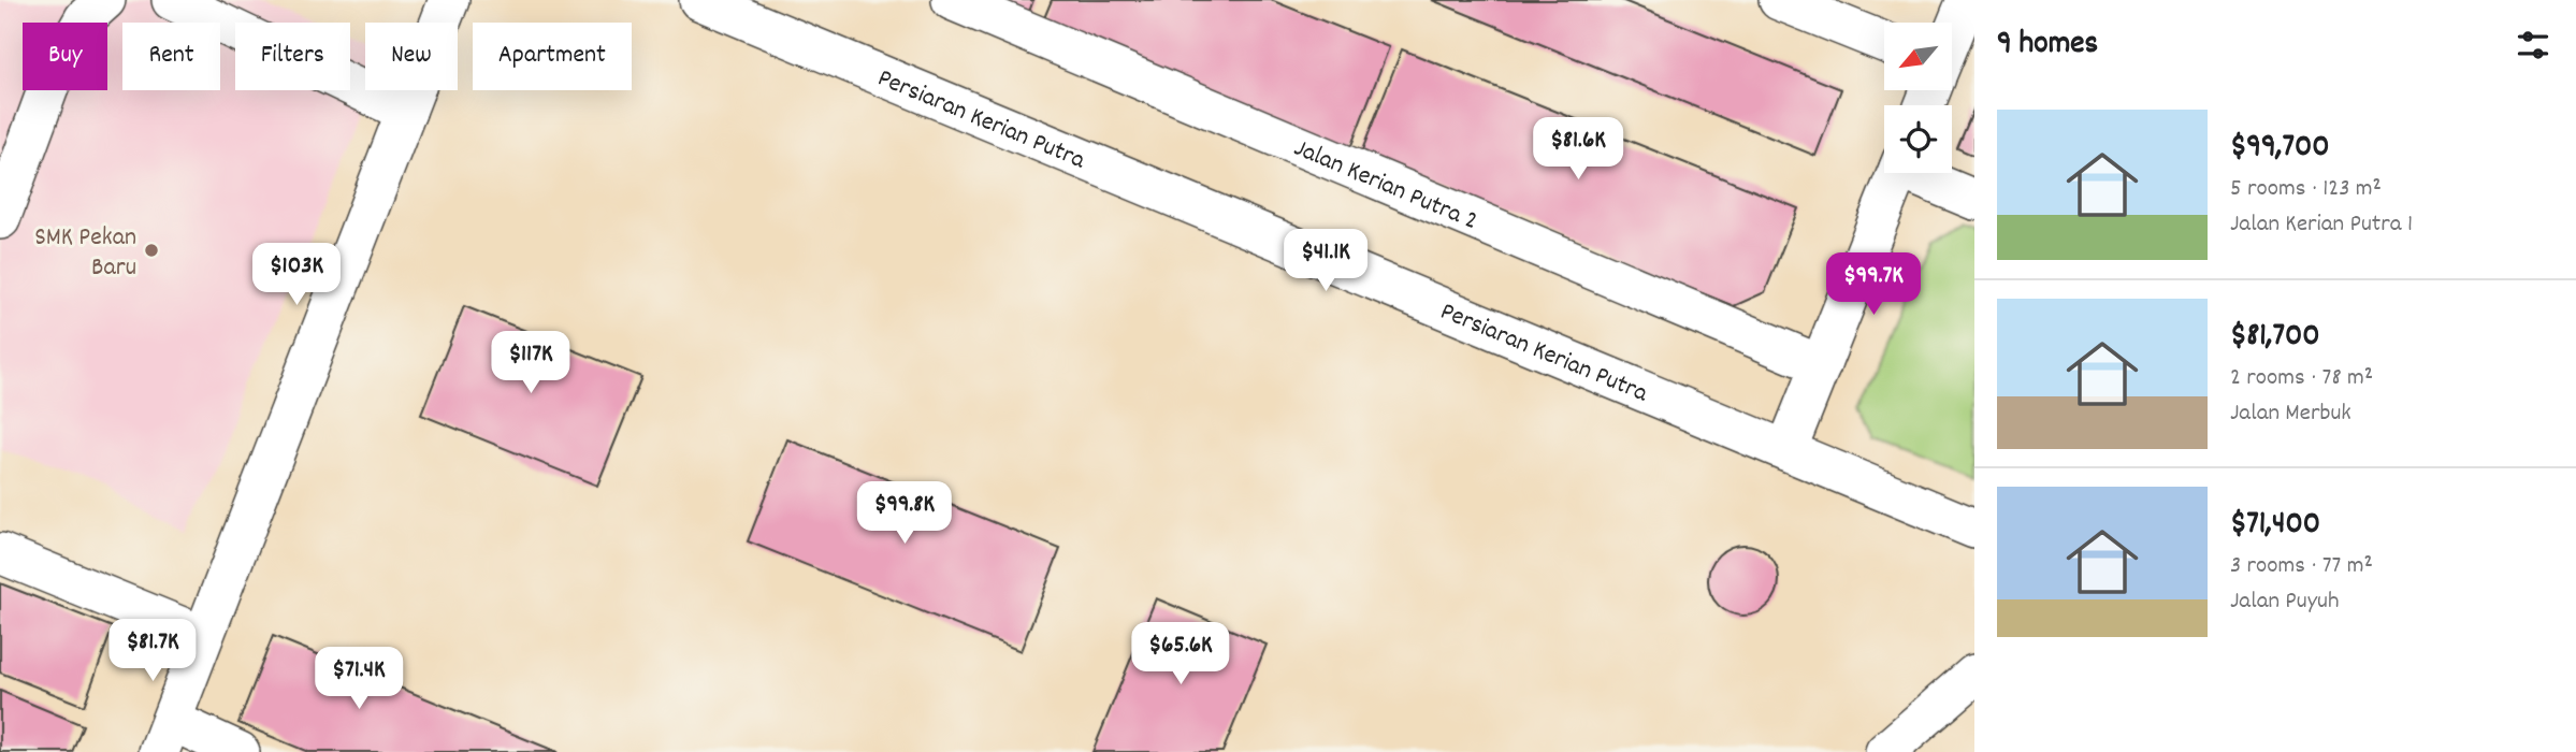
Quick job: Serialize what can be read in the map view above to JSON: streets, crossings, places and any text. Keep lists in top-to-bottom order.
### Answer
{
  "streets": {
    "street": ["Persiaran Kerian Putra", "Jalan Kerian Putra 2"]
  },
  "places": ["SMK Pekan Baru"],
  "north": "bottom left",
  "page": {
    "heading": "9 homes",
    "chip": [
      "Buy",
      "Rent",
      "Filters",
      "New",
      "Apartment"
    ],
    "list": [
      {
        "name": "$99,700",
        "note": "5 rooms · 123 m² · Jalan Kerian Putra 1"
      },
      {
        "name": "$81,700",
        "note": "2 rooms · 78 m² · Jalan Merbuk"
      },
      {
        "name": "$71,400",
        "note": "3 rooms · 77 m² · Jalan Puyuh"
      }
    ],
    "price": [
      "$81.6K",
      "$41.1K",
      "$103K",
      "$99.7K",
      "$117K",
      "$99.8K",
      "$81.7K",
      "$65.6K",
      "$71.4K"
    ]
  }
}
